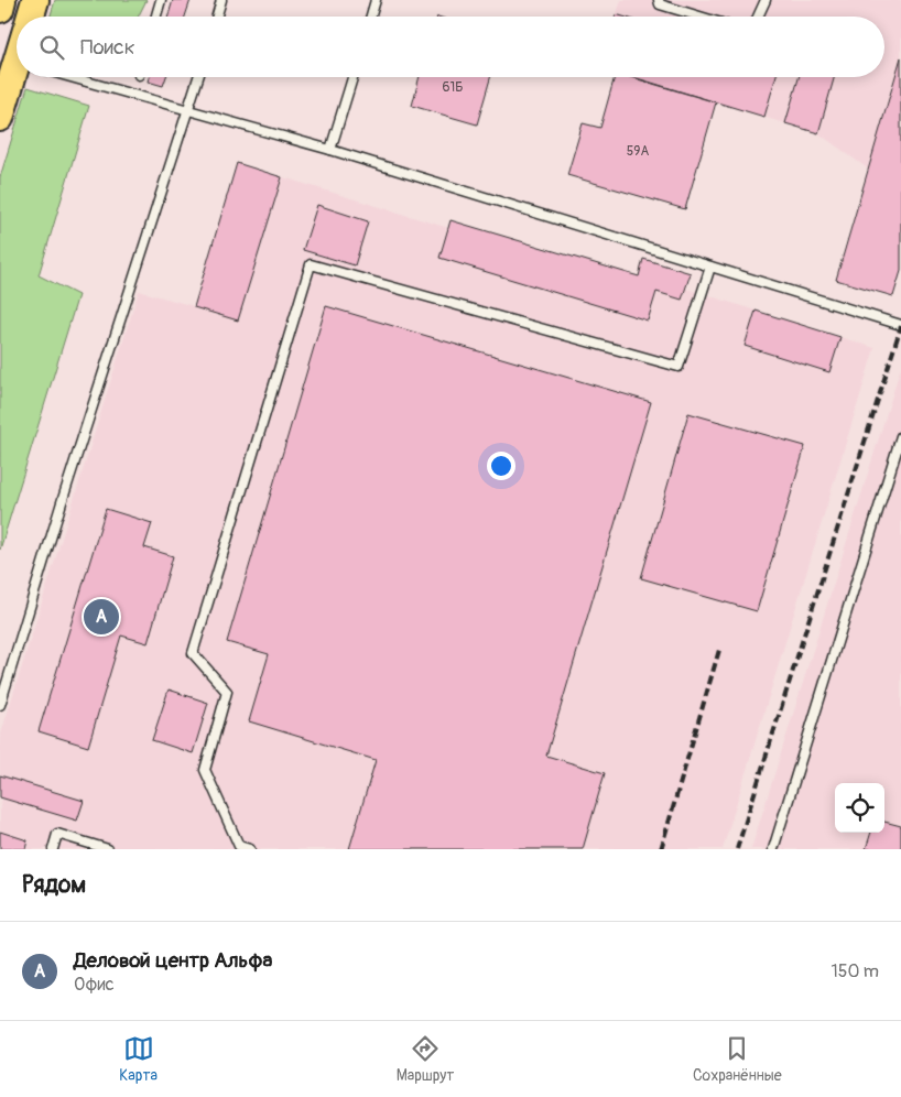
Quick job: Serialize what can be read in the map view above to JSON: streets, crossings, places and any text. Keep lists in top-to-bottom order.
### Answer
{
  "house_numbers": ["61Б", "59А"],
  "page": {
    "search": "Поиск",
    "pins": "A",
    "heading": "Рядом",
    "list": [
      {
        "mark": "A",
        "name": "Деловой центр Альфа",
        "note": "Офис",
        "value": "150 m"
      }
    ],
    "nav": ["Карта", "Маршрут", "Сохранённые"]
  }
}
